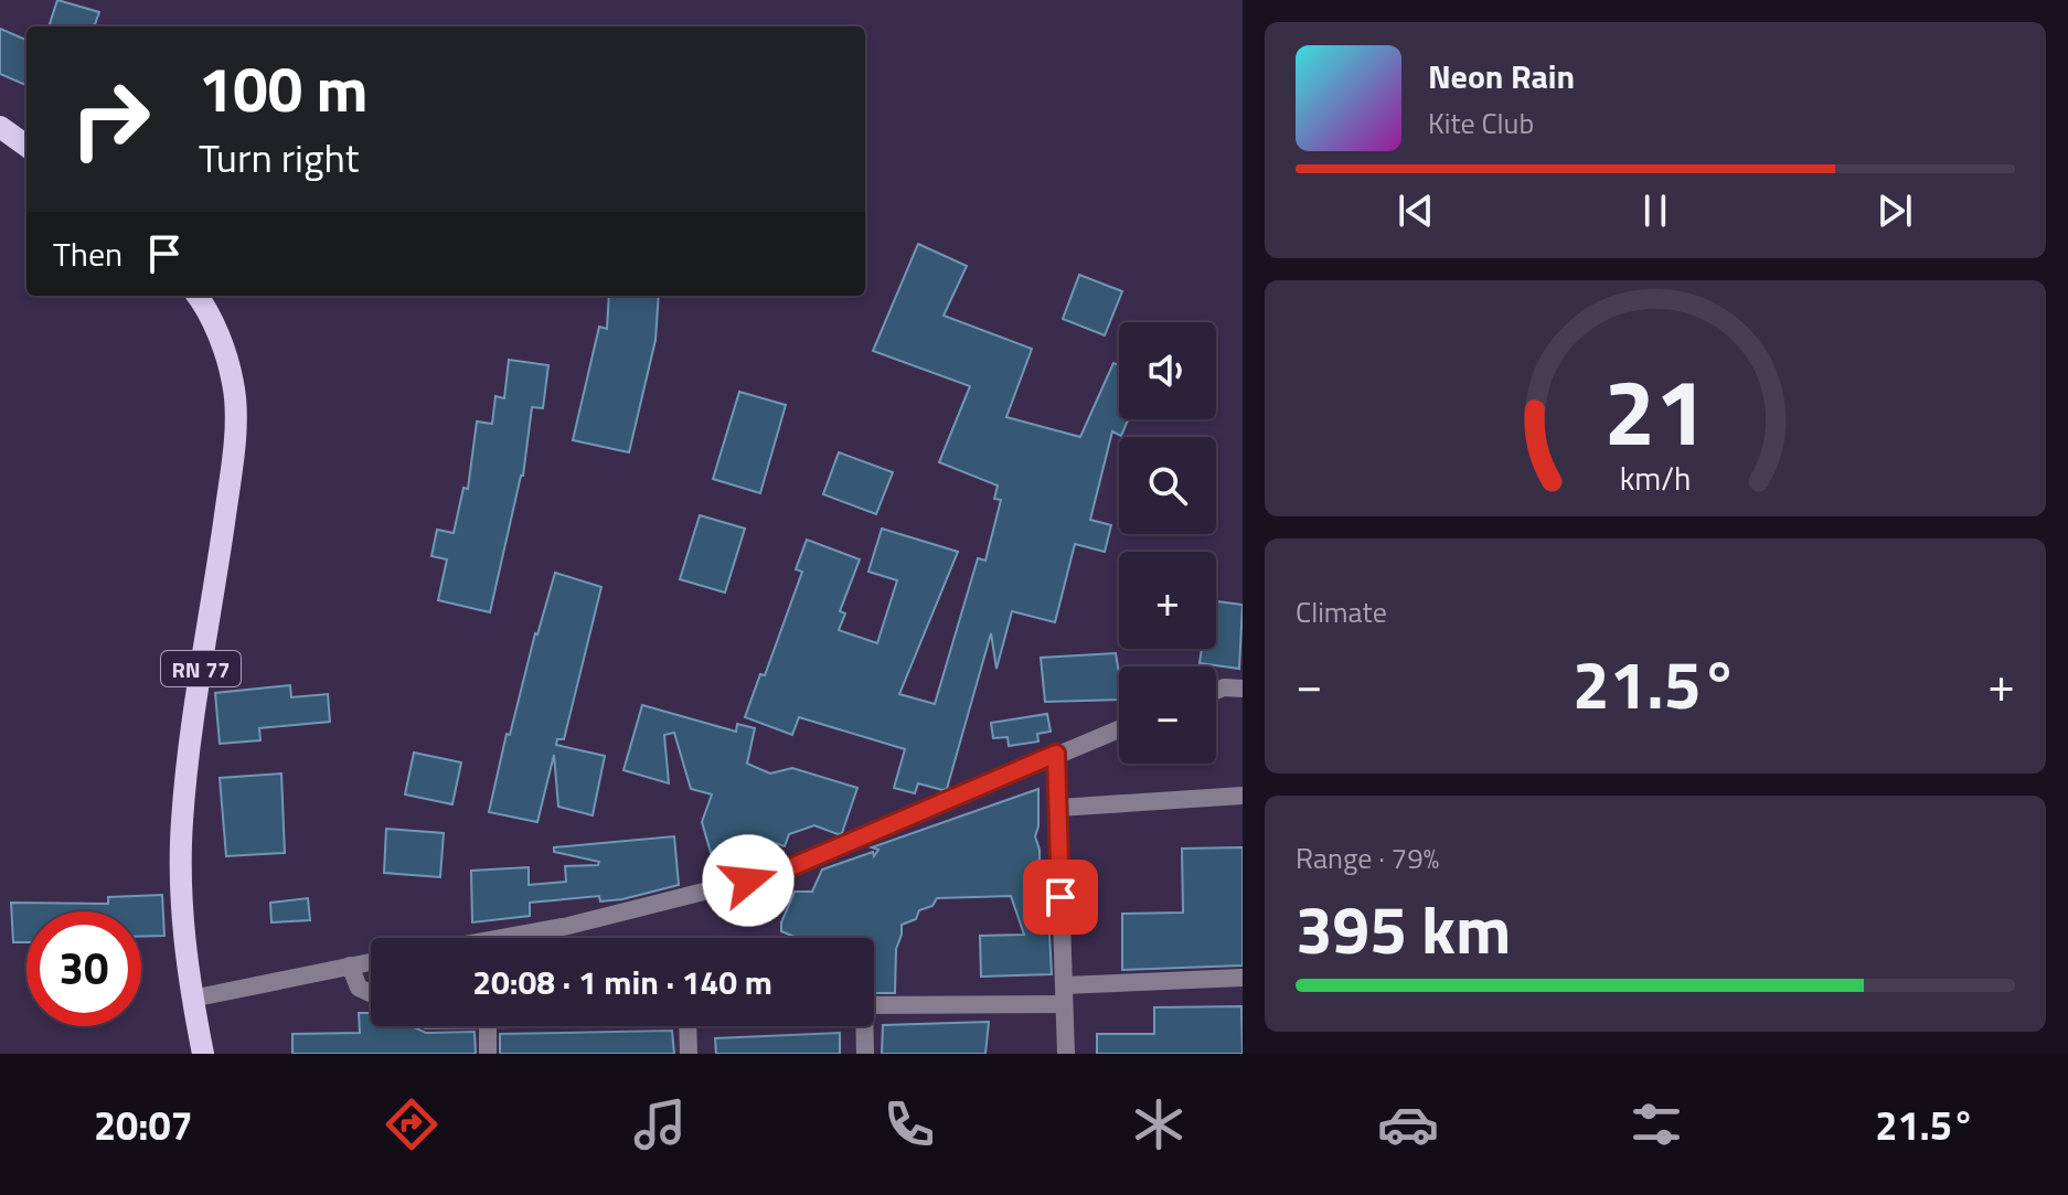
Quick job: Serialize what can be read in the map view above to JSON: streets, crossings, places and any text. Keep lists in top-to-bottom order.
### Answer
{
  "streets": {
    "main road": ["RN 77"]
  },
  "page": {
    "turn": ["100 m", "Turn right"],
    "song": ["Neon Rain", "Kite Club"],
    "then": "Then",
    "map_buttons": ["+", "−"],
    "tile": [
      "Climate",
      ["Range · 79%", "395 km"]
    ],
    "heat": ["−", "21.5°", "+"],
    "limit": "30",
    "trip": "20:08 · 1 min · 140 m",
    "tabs": ["20:07", "21.5°"],
    "gauge": ["21", "km/h"]
  }
}
